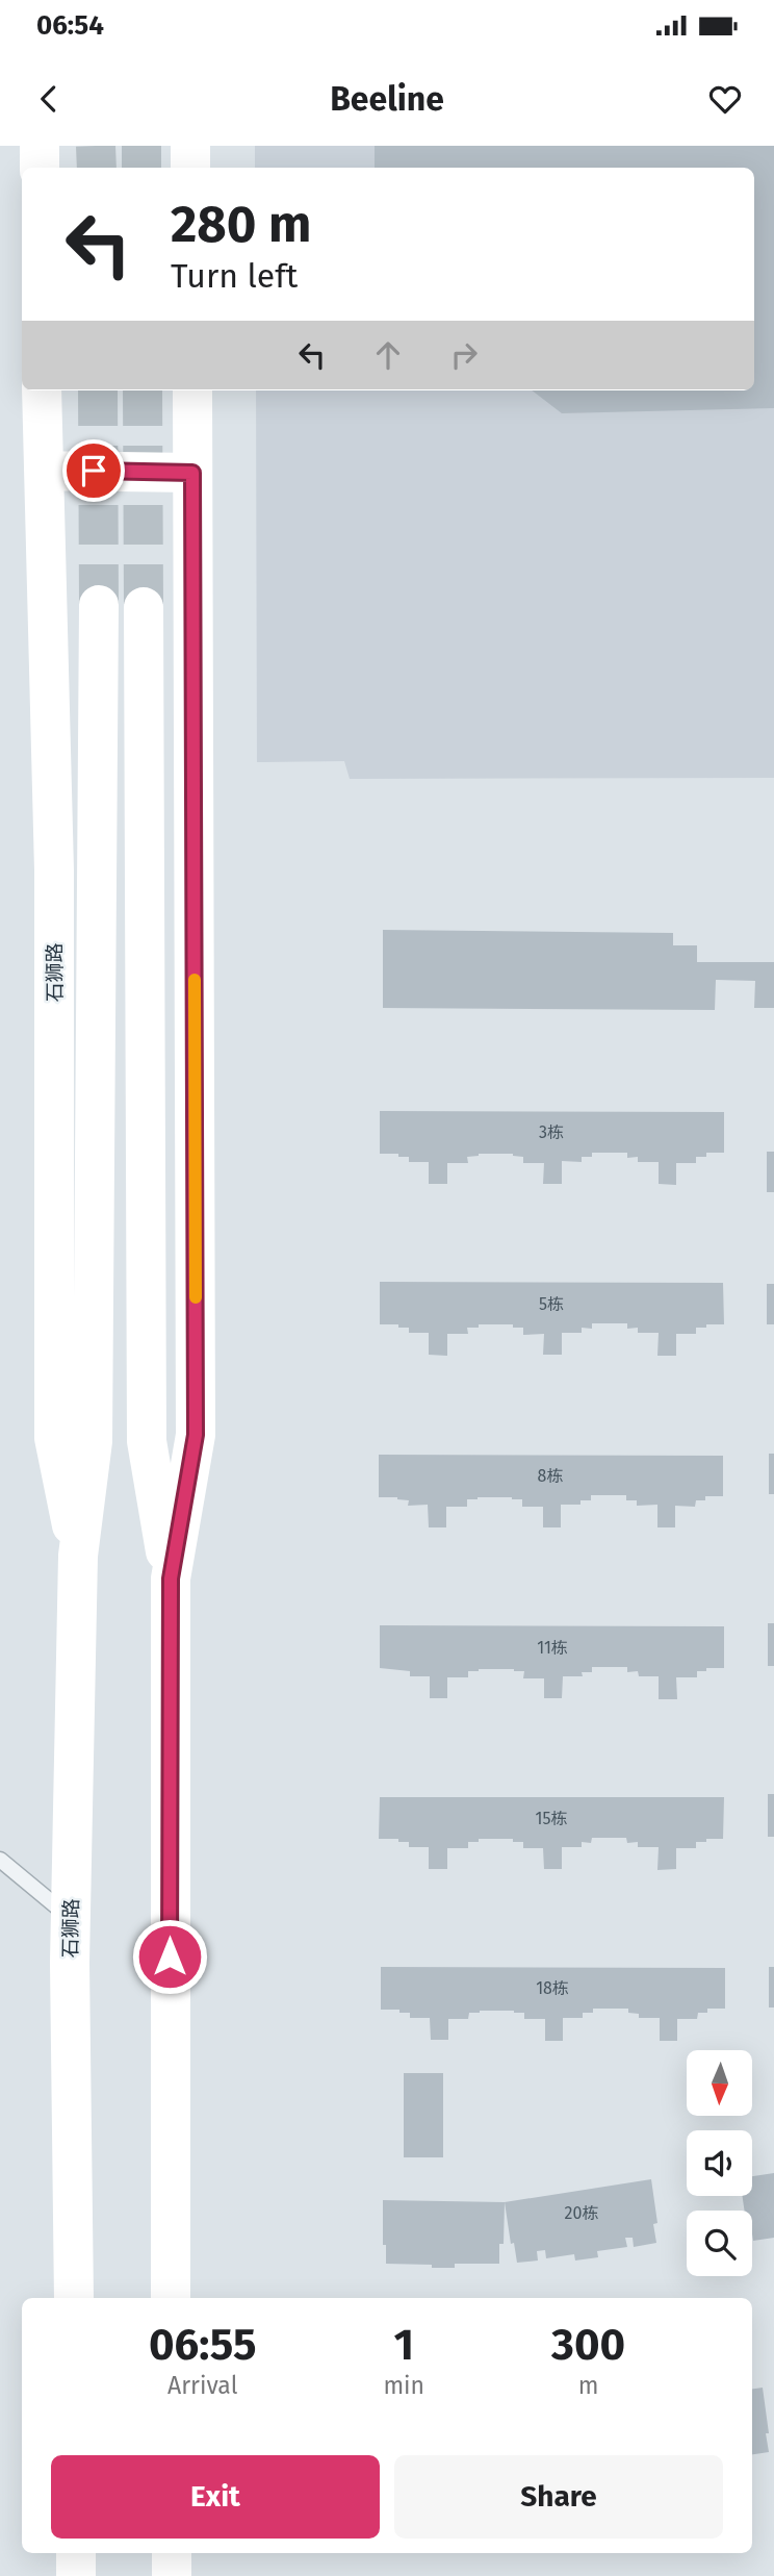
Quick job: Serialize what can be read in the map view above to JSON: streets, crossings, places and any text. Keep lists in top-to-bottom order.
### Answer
{
  "streets": {
    "main road": ["石狮路"]
  },
  "house_numbers": [
    "3栋",
    "5栋",
    "8栋",
    "11栋",
    "15栋",
    "18栋",
    "20栋"
  ],
  "north": "bottom",
  "page": {
    "status": "06:54",
    "header": "Beeline",
    "turn": ["280 m", "Turn left"],
    "eta": [
      "06:55",
      "Arrival",
      "1",
      "min",
      "300",
      "m"
    ],
    "buttons": ["Exit", "Share"]
  }
}
